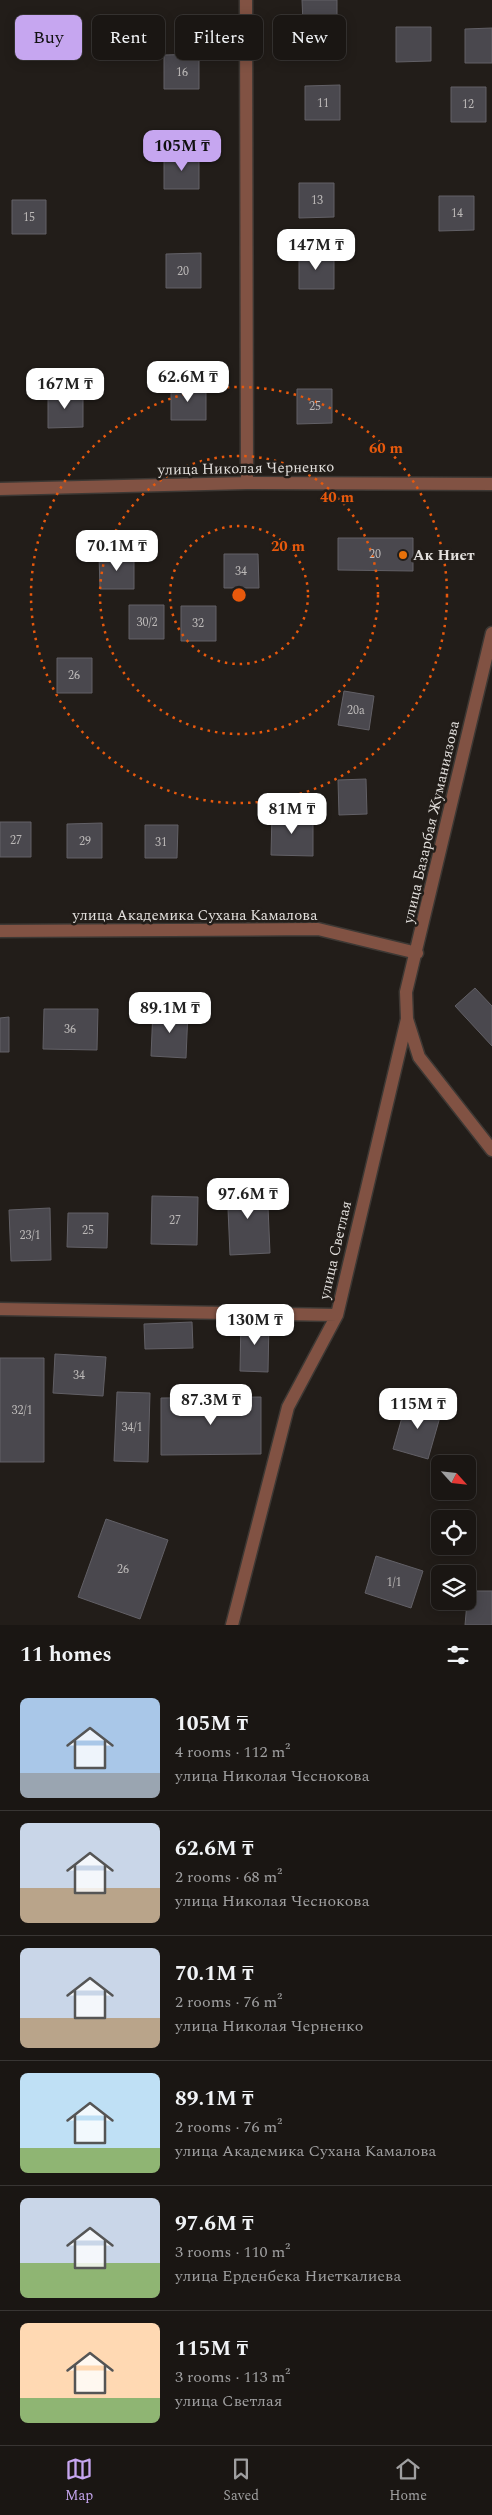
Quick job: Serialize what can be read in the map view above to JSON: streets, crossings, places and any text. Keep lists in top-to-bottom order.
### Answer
{
  "streets": {
    "street": [
      "улица Николая Черненко",
      "улица Базарбая Жуманиязова",
      "улица Академика Сухана Камалова",
      "улица Светлая"
    ]
  },
  "crossings": [
    ["улица Базарбая Жуманиязова", "улица Академика Сухана Камалова"],
    ["улица Базарбая Жуманиязова", "улица Светлая"]
  ],
  "places": ["Ак Ниет"],
  "house_numbers": [
    "16",
    "11",
    "12",
    "13",
    "14",
    "15",
    "20",
    "25",
    "20",
    "34",
    "30/2",
    "32",
    "26",
    "20а",
    "27",
    "29",
    "31",
    "36",
    "27",
    "25",
    "23/1",
    "34",
    "32/1",
    "34/1",
    "26",
    "1/1"
  ],
  "north": "bottom right",
  "page": {
    "chip": [
      "Buy",
      "Rent",
      "Filters",
      "New"
    ],
    "price": [
      "105M ₸",
      "147M ₸",
      "62.6M ₸",
      "167M ₸",
      "70.1M ₸",
      "81M ₸",
      "89.1M ₸",
      "97.6M ₸",
      "130M ₸",
      "87.3M ₸",
      "115M ₸"
    ],
    "heading": "11 homes",
    "list": [
      {
        "name": "105M ₸",
        "note": "4 rooms · 112 m² · улица Николая Чеснокова"
      },
      {
        "name": "62.6M ₸",
        "note": "2 rooms · 68 m² · улица Николая Чеснокова"
      },
      {
        "name": "70.1M ₸",
        "note": "2 rooms · 76 m² · улица Николая Черненко"
      },
      {
        "name": "89.1M ₸",
        "note": "2 rooms · 76 m² · улица Академика Сухана Камалова"
      },
      {
        "name": "97.6M ₸",
        "note": "3 rooms · 110 m² · улица Ерденбека Ниеткалиева"
      },
      {
        "name": "115M ₸",
        "note": "3 rooms · 113 m² · улица Светлая"
      }
    ],
    "tabs": ["Map", "Saved", "Home"]
  },
  "rings": ["60 m", "40 m", "20 m"]
}
